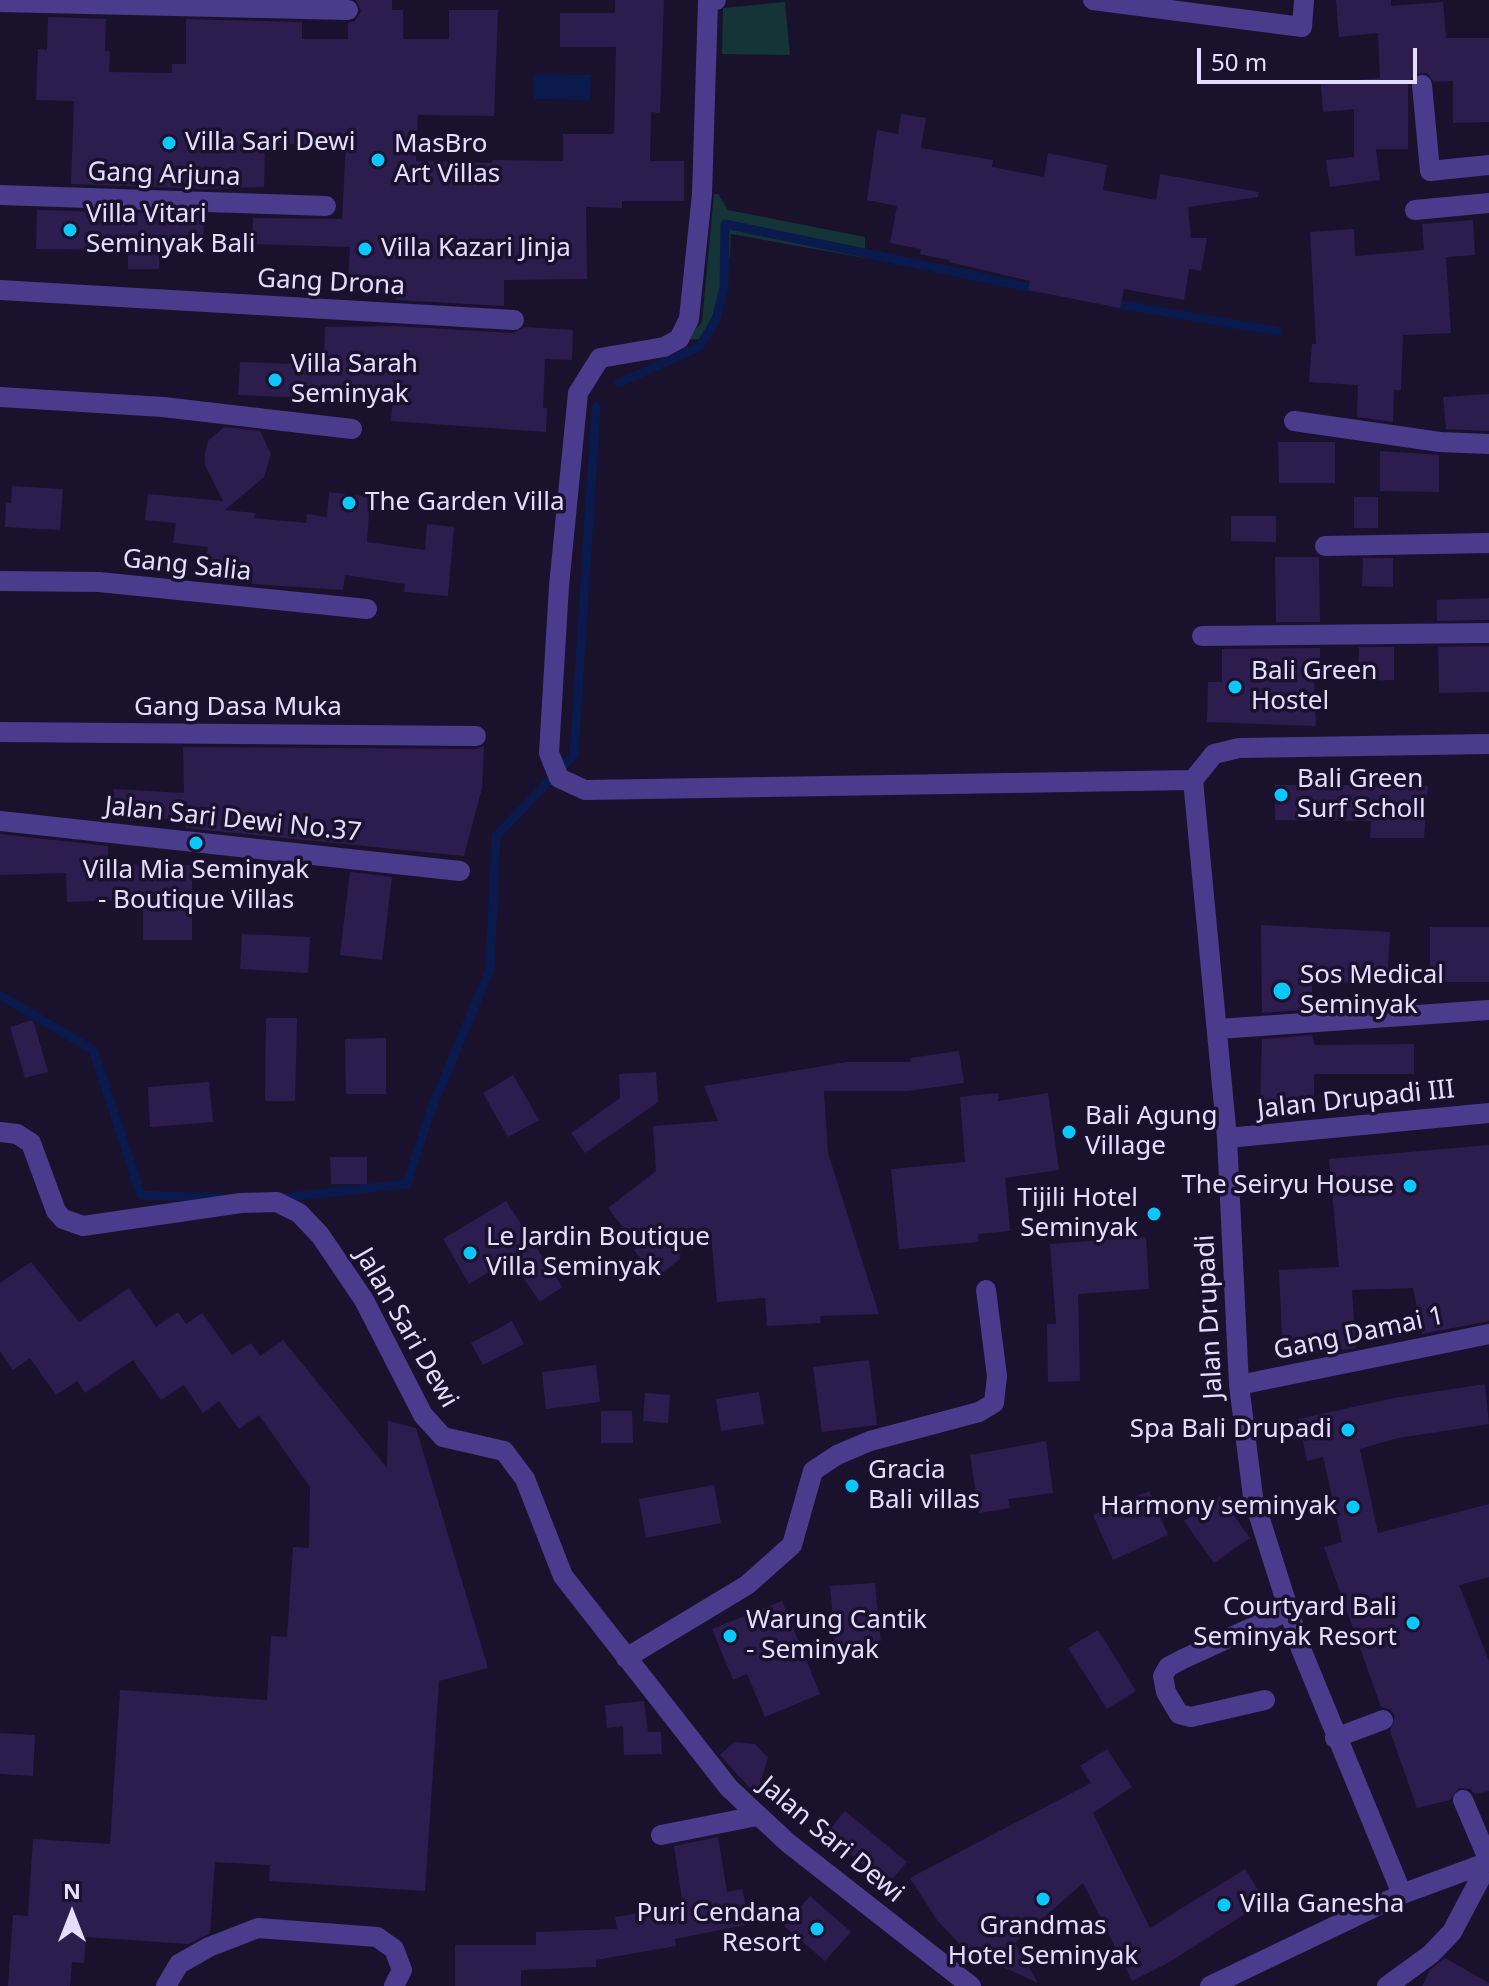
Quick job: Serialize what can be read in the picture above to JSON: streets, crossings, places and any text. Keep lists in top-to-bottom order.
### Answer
{
  "streets": {
    "street": [
      "Gang Arjuna",
      "Gang Drona",
      "Gang Salia",
      "Gang Dasa Muka",
      "Jalan Sari Dewi No.37",
      "Jalan Drupadi III",
      "Jalan Drupadi",
      "Jalan Sari Dewi",
      "Gang Damai 1"
    ]
  },
  "crossings": [
    ["Jalan Drupadi III", "Jalan Drupadi"],
    ["Jalan Drupadi", "Gang Damai 1"]
  ],
  "places": [
    "Villa Sari Dewi",
    "MasBro Art Villas",
    "Villa Vitari Seminyak Bali",
    "Villa Kazari Jinja",
    "Villa Sarah Seminyak",
    "The Garden Villa",
    "Bali Green Hostel",
    "Bali Green Surf Scholl",
    "Villa Mia Seminyak - Boutique Villas",
    "Sos Medical Seminyak",
    "Bali Agung Village",
    "The Seiryu House",
    "Tijili Hotel Seminyak",
    "Le Jardin Boutique Villa Seminyak",
    "Spa Bali Drupadi",
    "Gracia Bali villas",
    "Harmony seminyak",
    "Courtyard Bali Seminyak Resort",
    "Warung Cantik - Seminyak",
    "Grandmas Hotel Seminyak",
    "Villa Ganesha",
    "Puri Cendana Resort"
  ],
  "scale_bar": "50 m",
  "north": "top"
}
